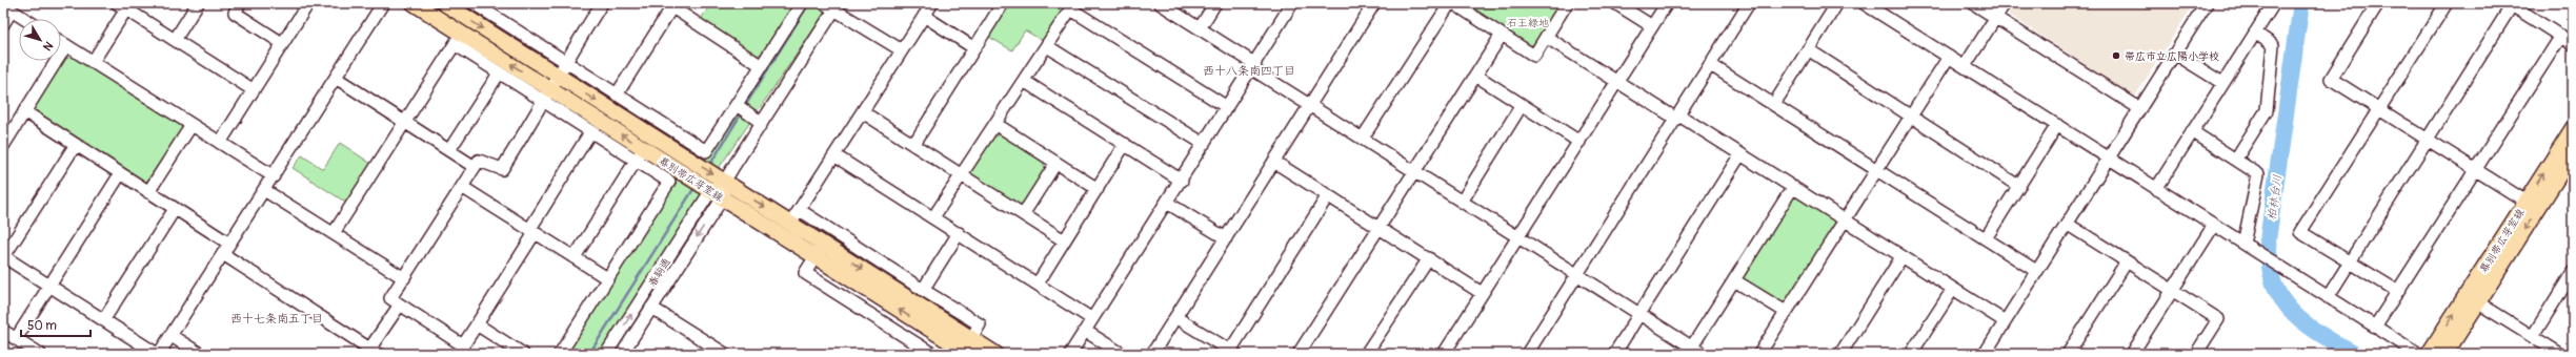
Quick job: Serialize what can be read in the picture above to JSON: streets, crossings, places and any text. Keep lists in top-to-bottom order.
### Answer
{
  "streets": {
    "main road": ["幕別帯広芽室線"],
    "street": ["春駒通"]
  },
  "crossings": [
    ["幕別帯広芽室線", "春駒通"]
  ],
  "districts": ["西十八条南四丁目", "西十七条南五丁目"],
  "water": ["柏林台川"],
  "parks": ["石王緑地"],
  "places": ["帯広市立広陽小学校"],
  "scale_bar": "50 m",
  "north": "bottom right"
}
